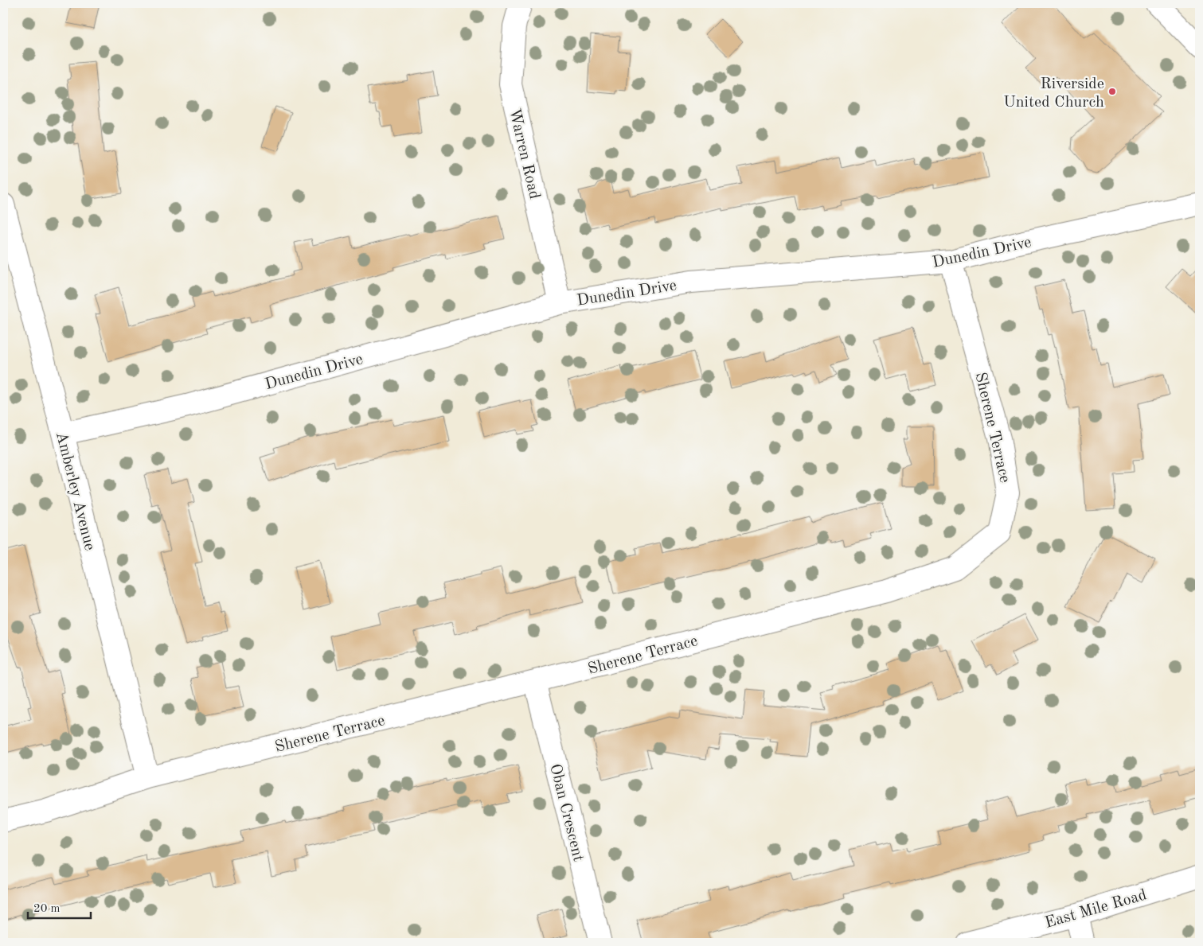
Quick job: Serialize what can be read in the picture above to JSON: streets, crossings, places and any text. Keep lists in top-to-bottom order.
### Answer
{
  "streets": {
    "street": [
      "Warren Road",
      "Dunedin Drive",
      "Sherene Terrace",
      "Amberley Avenue",
      "Oban Crescent",
      "East Mile Road"
    ]
  },
  "crossings": [
    ["Warren Road", "Dunedin Drive"],
    ["Dunedin Drive", "Sherene Terrace"],
    ["Dunedin Drive", "Amberley Avenue"],
    ["Sherene Terrace", "Amberley Avenue"],
    ["Sherene Terrace", "Oban Crescent"]
  ],
  "places": ["Riverside United Church"],
  "scale_bar": "20 m"
}
